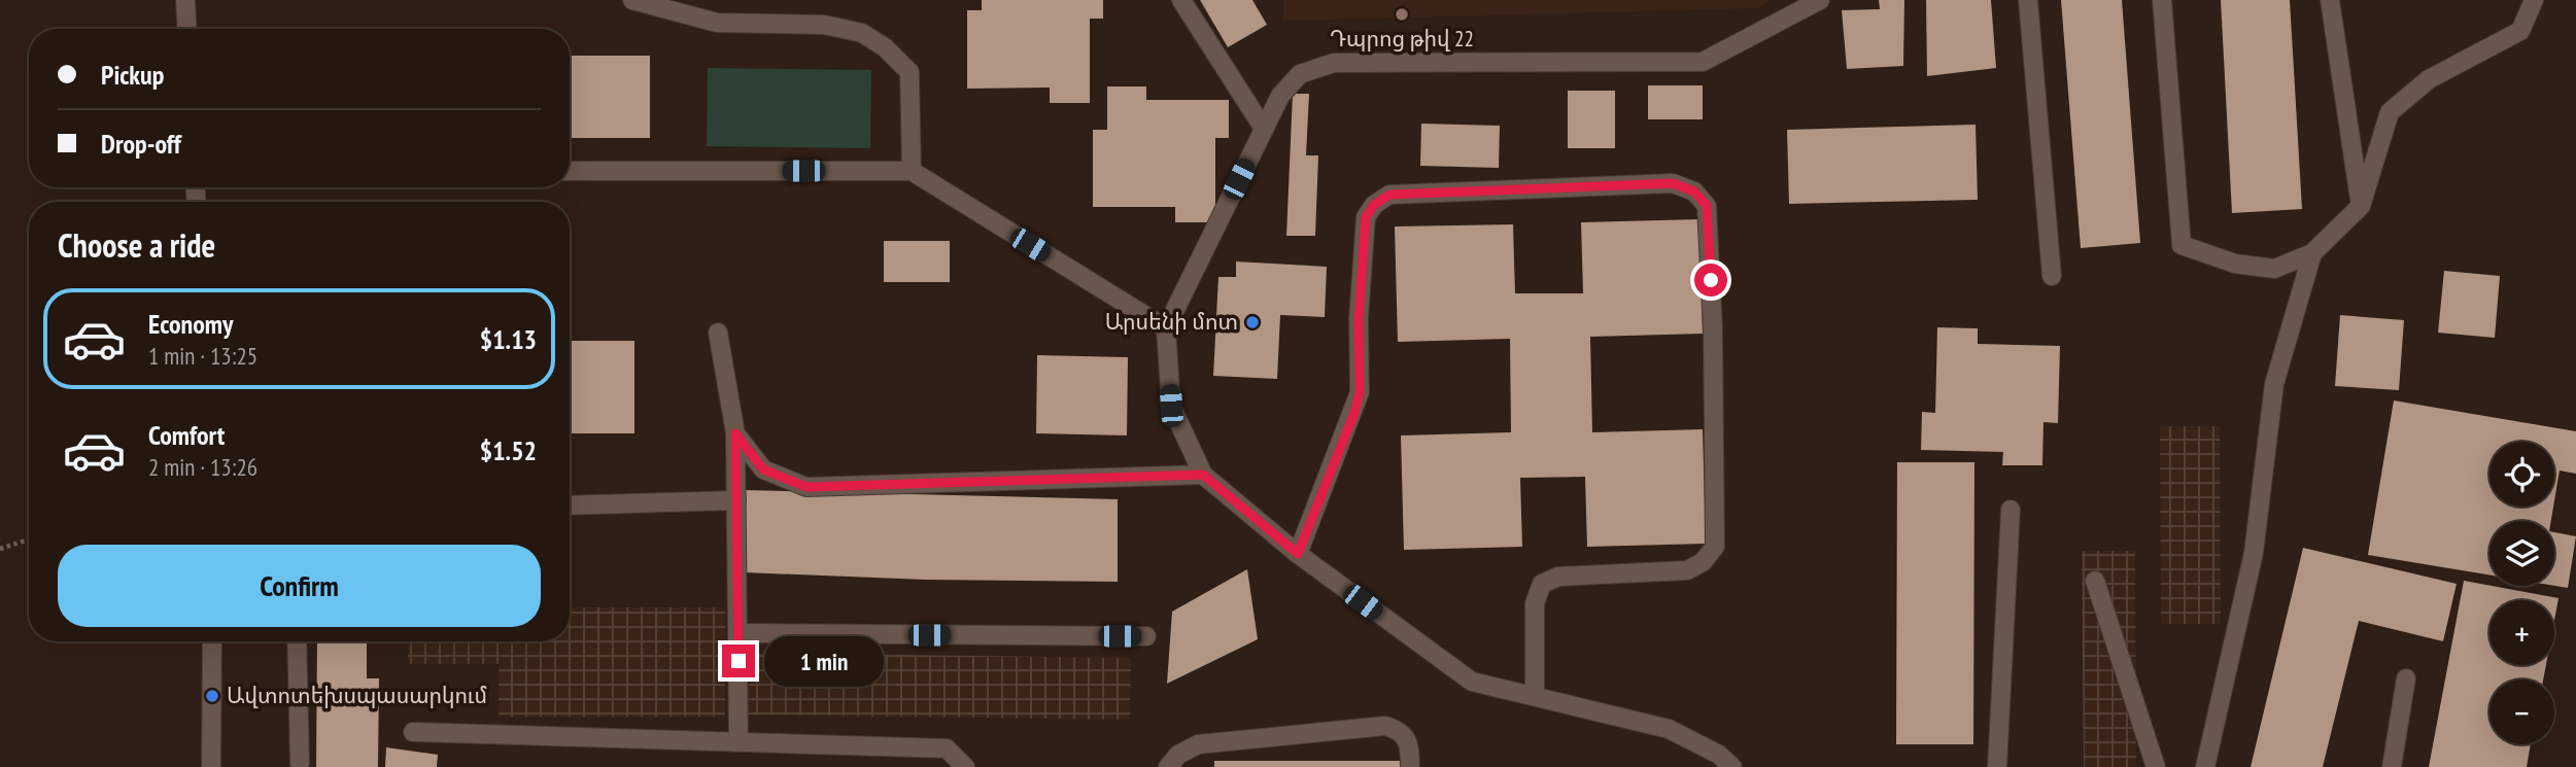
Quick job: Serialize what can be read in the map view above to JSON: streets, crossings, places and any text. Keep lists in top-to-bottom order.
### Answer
{
  "places": ["Դպրոց թիվ 22", "Արսենի մոտ", "Ավտոտեխսպասարկում"],
  "page": {
    "banner": ["Pickup", "Drop-off"],
    "heading": "Choose a ride",
    "list": [
      {
        "name": "Economy",
        "note": "1 min · 13:25",
        "value": "$1.13"
      },
      {
        "name": "Comfort",
        "note": "2 min · 13:26",
        "value": "$1.52"
      }
    ],
    "map_buttons": ["+", "−"],
    "buttons": "Confirm",
    "bubble": "1 min"
  }
}
